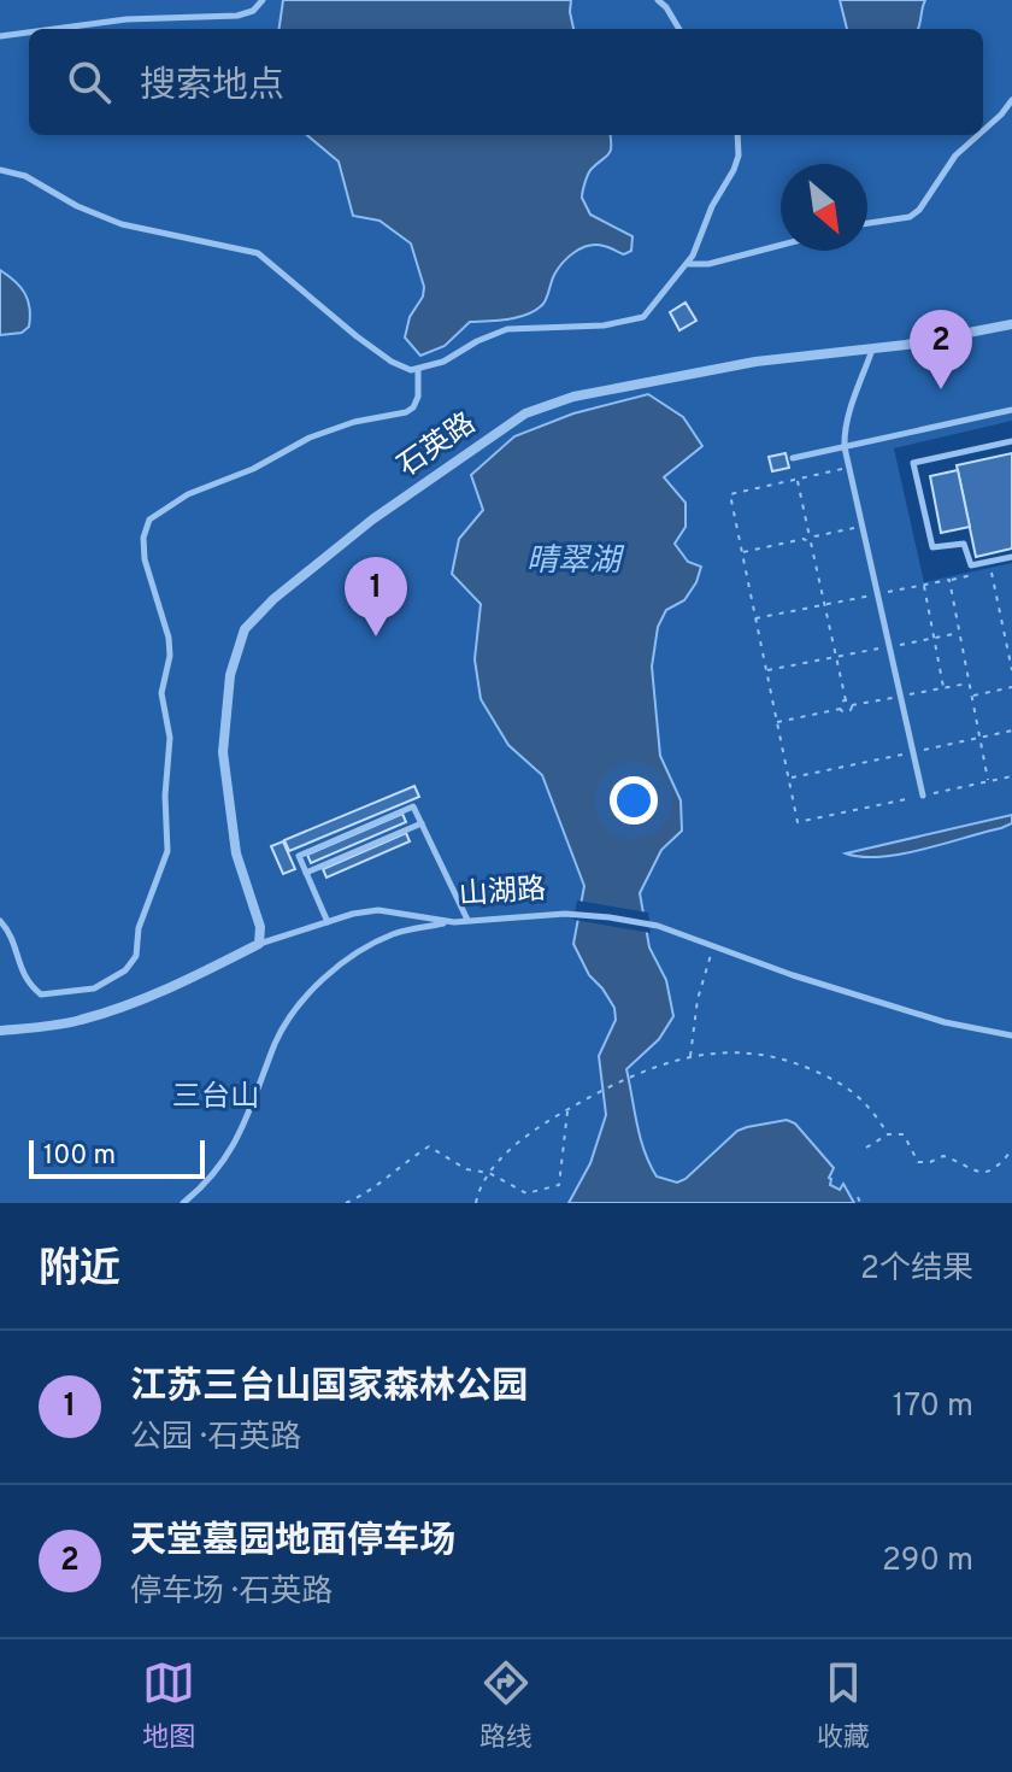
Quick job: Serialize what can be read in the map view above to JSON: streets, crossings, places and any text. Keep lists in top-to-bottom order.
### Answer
{
  "streets": {
    "street": ["石英路", "山湖路"]
  },
  "crossings": [
    ["石英路", "山湖路"]
  ],
  "water": ["晴翠湖"],
  "parks": ["三台山"],
  "scale_bar": "100 m",
  "north": "bottom right",
  "page": {
    "search": "搜索地点",
    "pins": ["2", "1"],
    "scale": "100 m",
    "heading": ["附近", "2个结果"],
    "list": [
      {
        "mark": "1",
        "name": "江苏三台山国家森林公园",
        "note": "公园 · 石英路",
        "value": "170 m"
      },
      {
        "mark": "2",
        "name": "天堂墓园地面停车场",
        "note": "停车场 · 石英路",
        "value": "290 m"
      }
    ],
    "nav": ["地图", "路线", "收藏"]
  }
}
